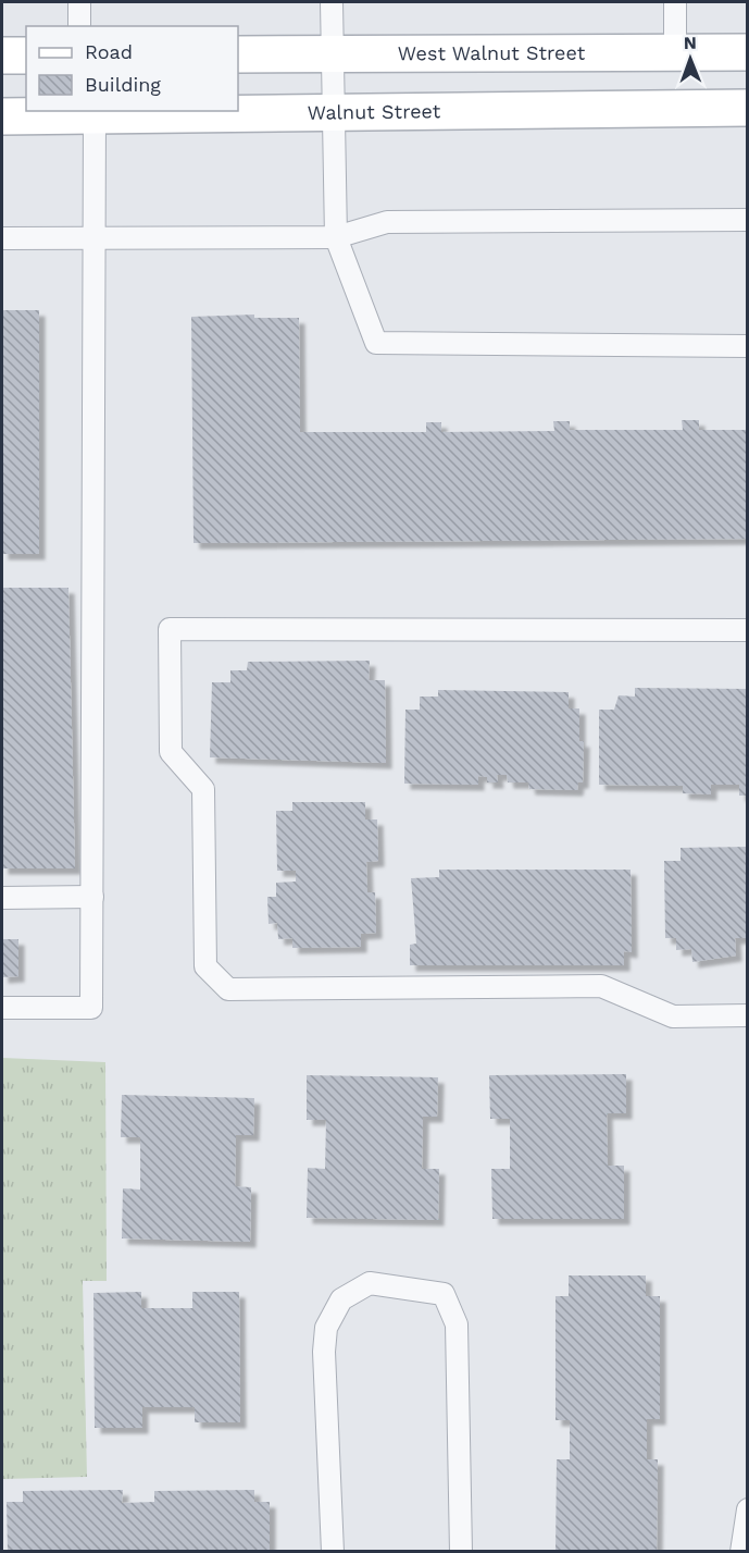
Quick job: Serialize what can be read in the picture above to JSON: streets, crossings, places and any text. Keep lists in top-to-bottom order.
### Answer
{
  "streets": {
    "main road": ["West Walnut Street", "Walnut Street"]
  },
  "legend": ["Road", "Building"],
  "north": "top"
}
